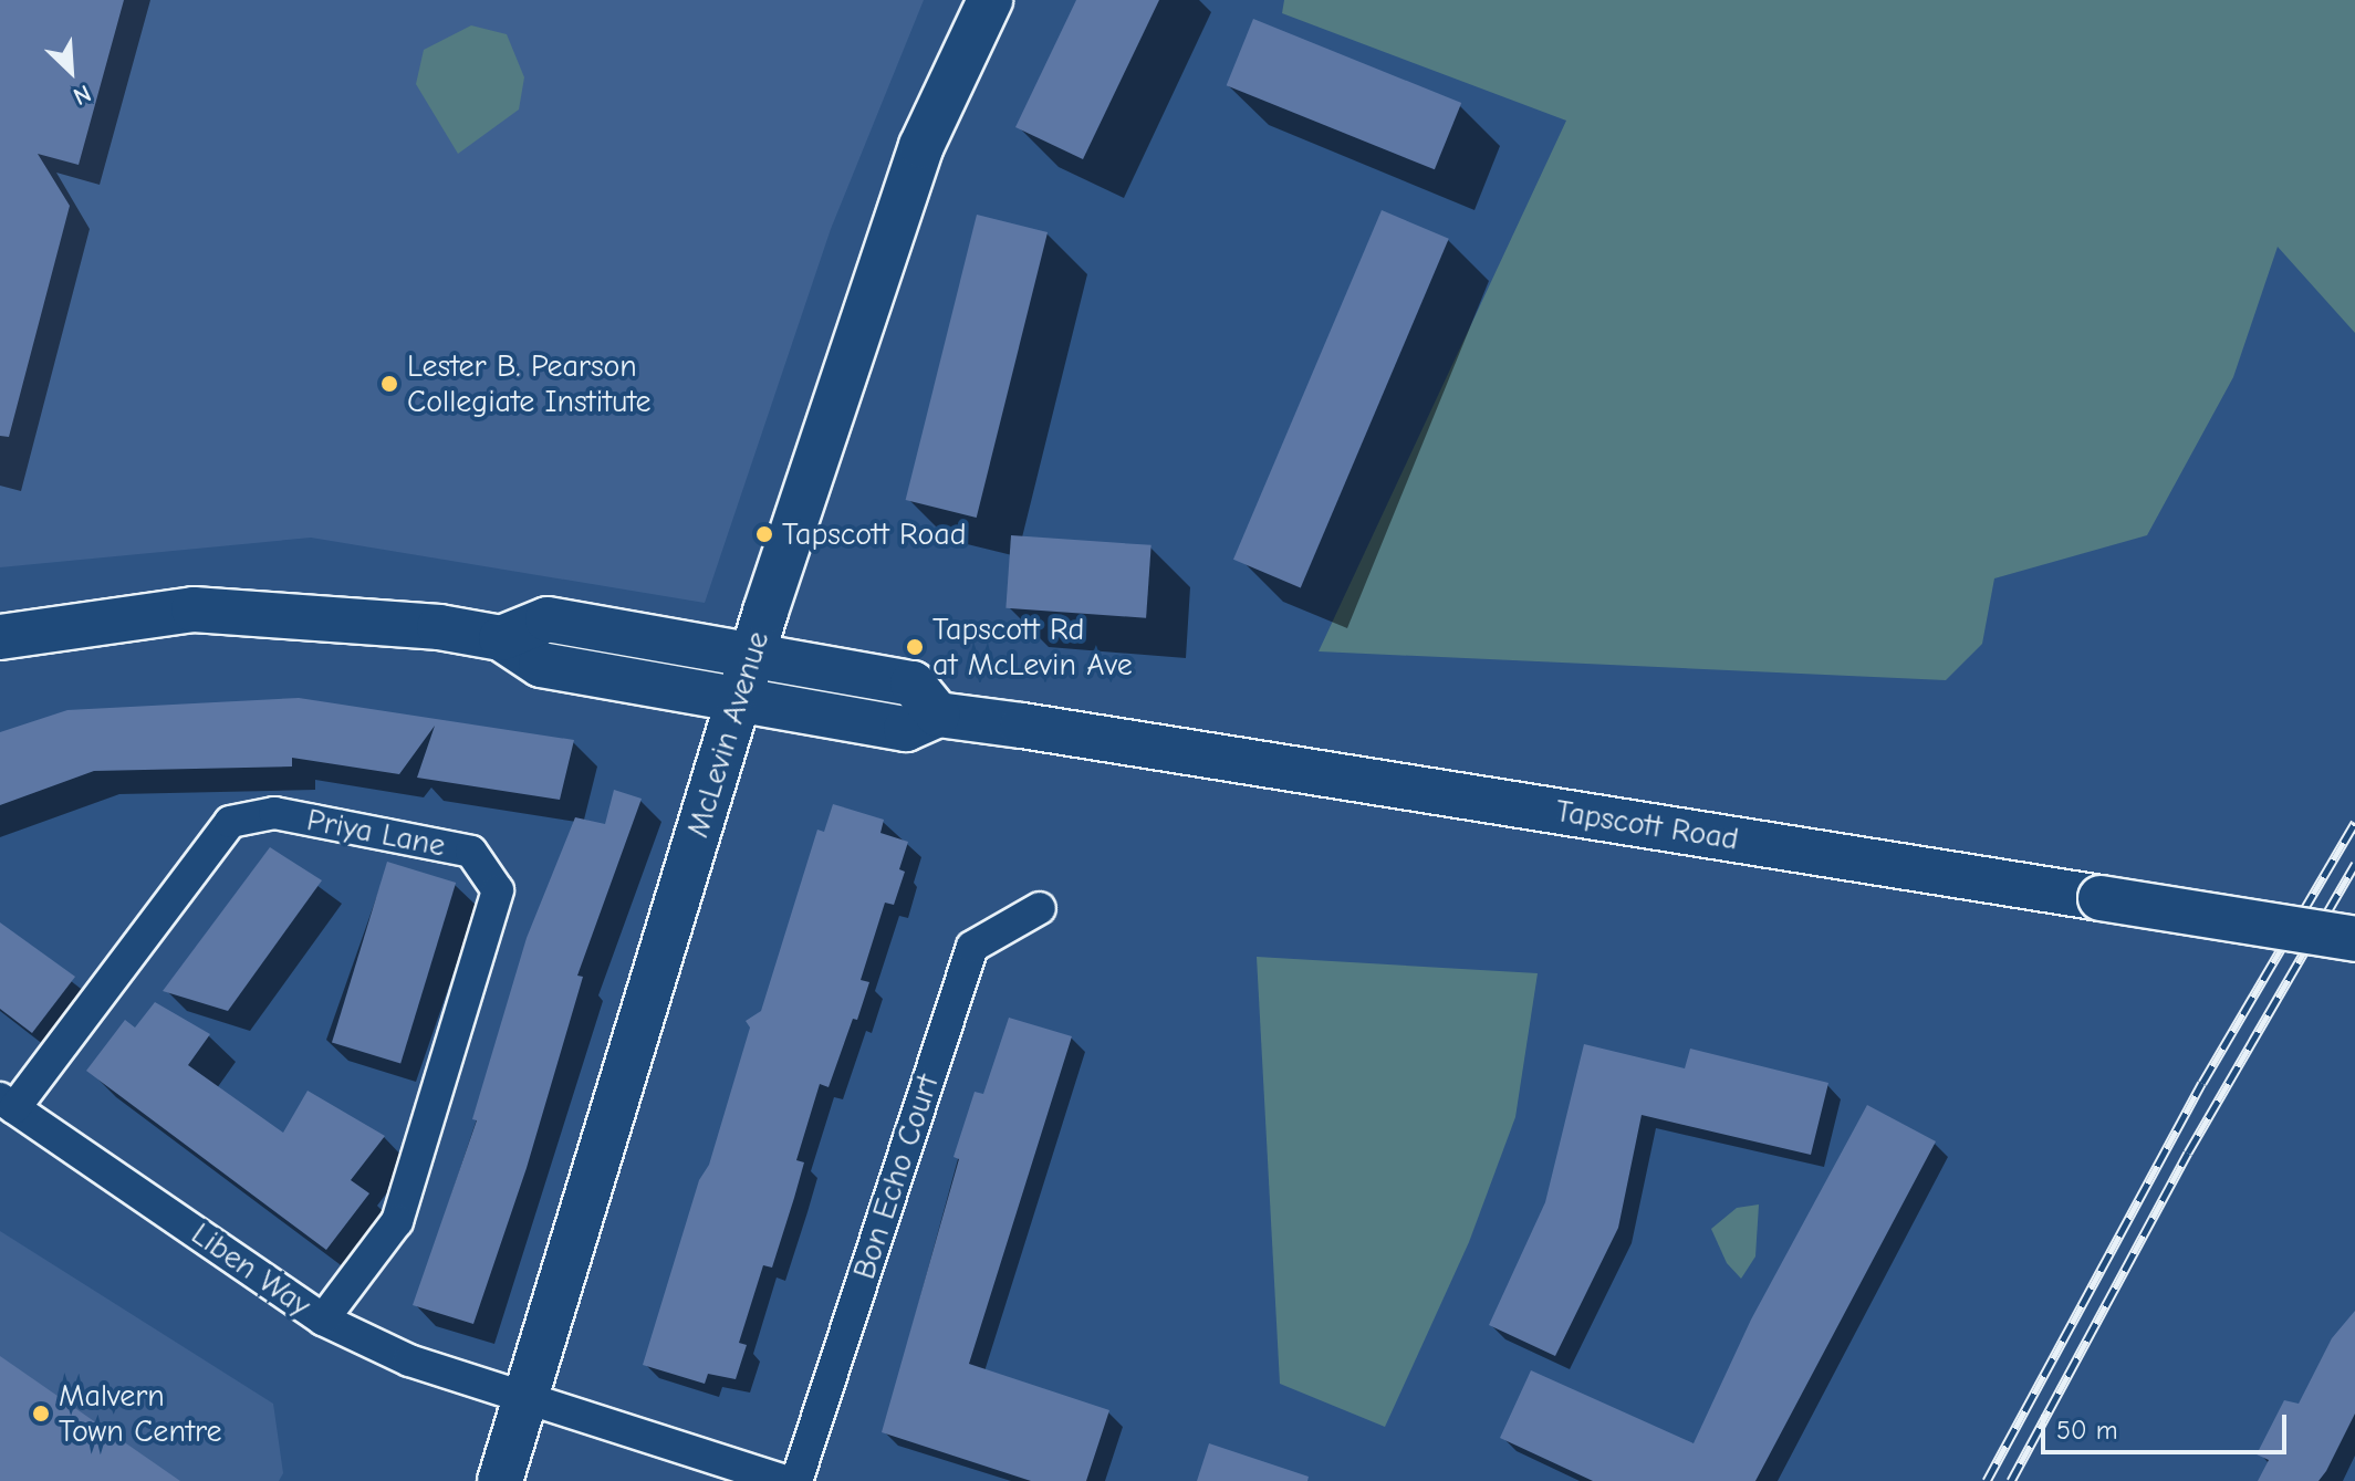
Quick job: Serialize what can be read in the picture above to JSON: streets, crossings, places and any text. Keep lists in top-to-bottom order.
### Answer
{
  "streets": {
    "street": [
      "McLevin Avenue",
      "Tapscott Road",
      "Priya Lane",
      "Bon Echo Court",
      "Liben Way"
    ]
  },
  "crossings": [
    ["McLevin Avenue", "Tapscott Road"],
    ["McLevin Avenue", "Liben Way"],
    ["Priya Lane", "Liben Way"]
  ],
  "places": [
    "Lester B. Pearson Collegiate Institute",
    "Tapscott Road",
    "Tapscott Rd at McLevin Ave",
    "Malvern Town Centre"
  ],
  "scale_bar": "50 m",
  "north": "bottom right"
}
